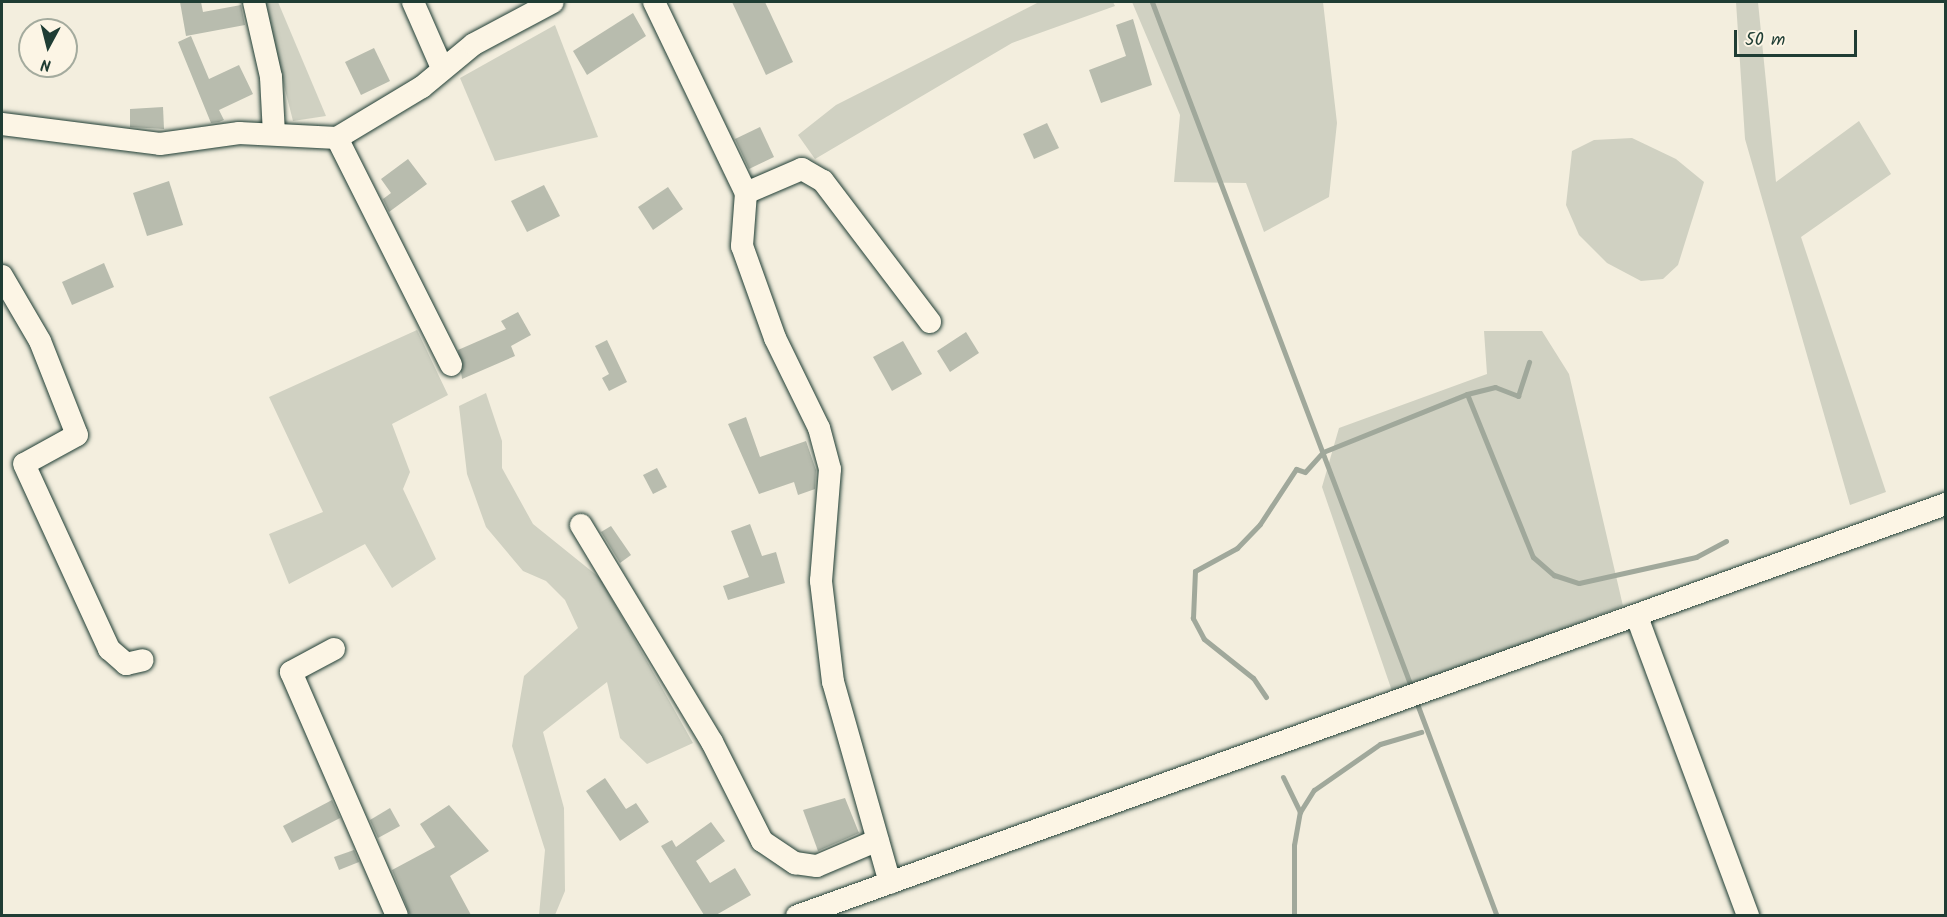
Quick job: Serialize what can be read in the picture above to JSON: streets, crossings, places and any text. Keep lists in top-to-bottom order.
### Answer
{
  "scale_bar": "50 m",
  "north": "bottom"
}
